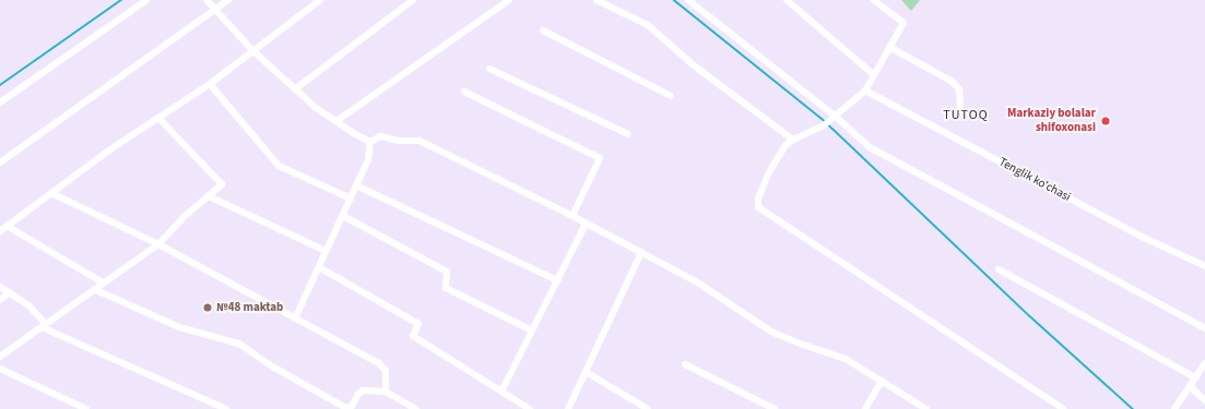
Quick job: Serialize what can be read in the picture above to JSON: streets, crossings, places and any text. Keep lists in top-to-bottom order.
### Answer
{
  "streets": {
    "street": ["Tenglik ko'chasi"]
  },
  "districts": ["TUTOQ"],
  "places": ["Markaziy bolalar shifoxonasi", "№48 maktab"]
}
